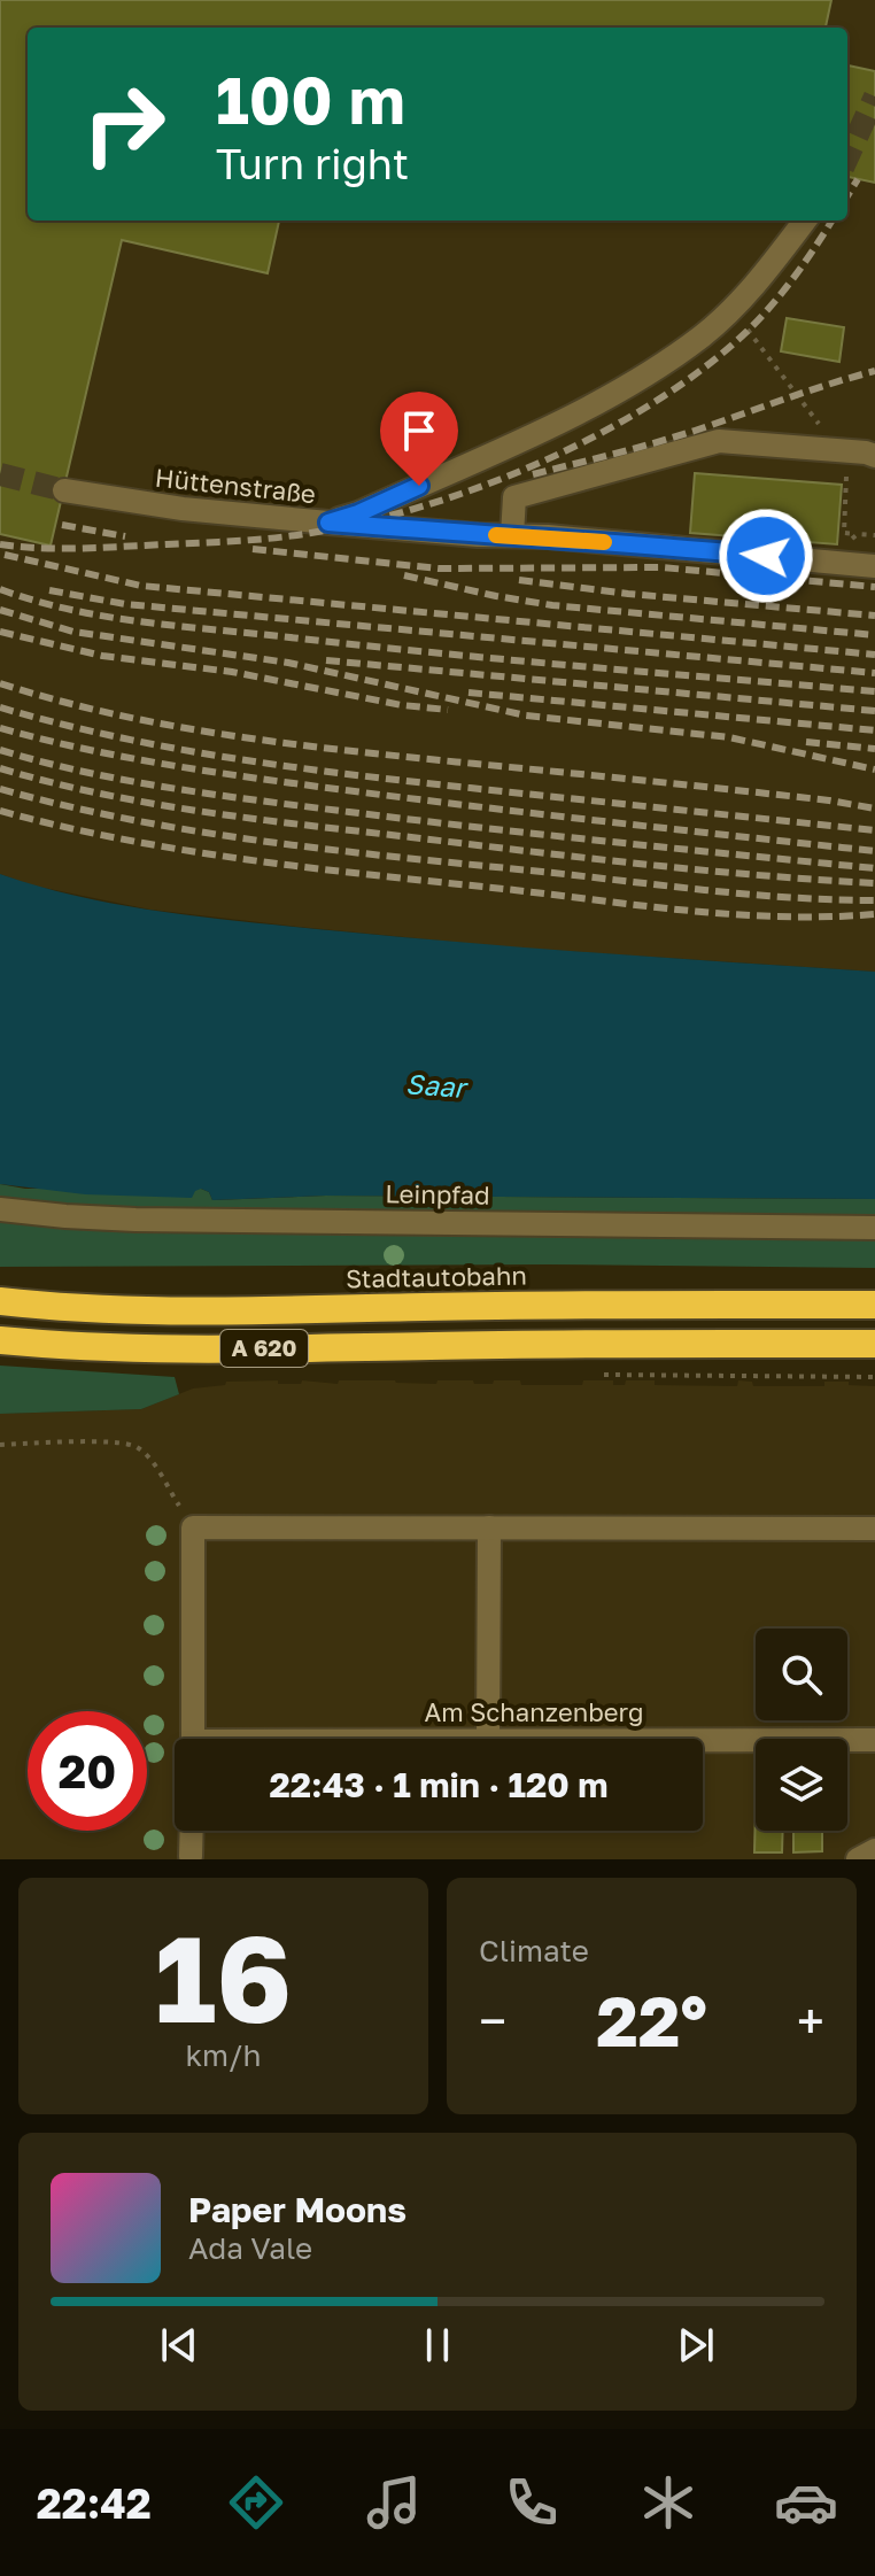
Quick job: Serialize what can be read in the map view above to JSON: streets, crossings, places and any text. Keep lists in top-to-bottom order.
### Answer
{
  "streets": {
    "highway": ["Stadtautobahn", "A 620"],
    "street": ["Hüttenstraße", "Leinpfad", "Am Schanzenberg"]
  },
  "water": ["Saar"],
  "page": {
    "turn": ["100 m", "Turn right"],
    "limit": "20",
    "trip": "22:43 · 1 min · 120 m",
    "tile": [
      ["16", "km/h"],
      "Climate"
    ],
    "heat": ["−", "22°", "+"],
    "song": ["Paper Moons", "Ada Vale"],
    "tabs": "22:42"
  }
}
